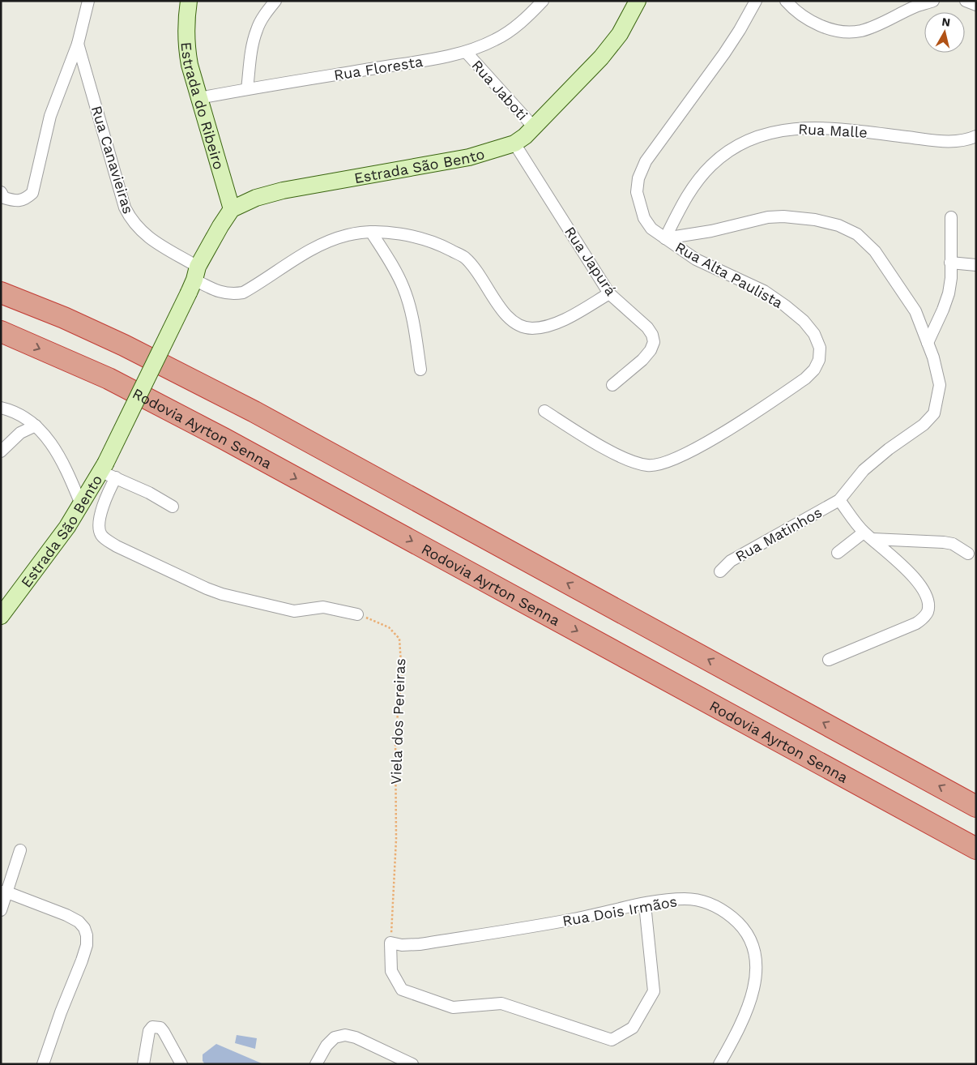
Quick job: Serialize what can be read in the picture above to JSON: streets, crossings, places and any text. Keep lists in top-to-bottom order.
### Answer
{
  "streets": {
    "highway": ["Rodovia Ayrton Senna"],
    "street": [
      "Rua Floresta",
      "Rua Jaboti",
      "Estrada do Ribeiro",
      "Rua Malle",
      "Rua Canavieiras",
      "Estrada São Bento",
      "Rua Japurá",
      "Rua Alta Paulista",
      "Rua Matinhos",
      "Rua Dois Irmãos"
    ],
    "path": ["Viela dos Pereiras"]
  },
  "crossings": [
    ["Rua Floresta", "Rua Jaboti"],
    ["Rua Floresta", "Estrada do Ribeiro"],
    ["Rua Jaboti", "Estrada São Bento"],
    ["Estrada do Ribeiro", "Estrada São Bento"],
    ["Rua Malle", "Rua Alta Paulista"],
    ["Rua Canavieiras", "Estrada São Bento"],
    ["Rua Canavieiras", "Rua Japurá"],
    ["Estrada São Bento", "Rua Japurá"],
    ["Viela dos Pereiras", "Rua Dois Irmãos"]
  ],
  "north": "top"
}
